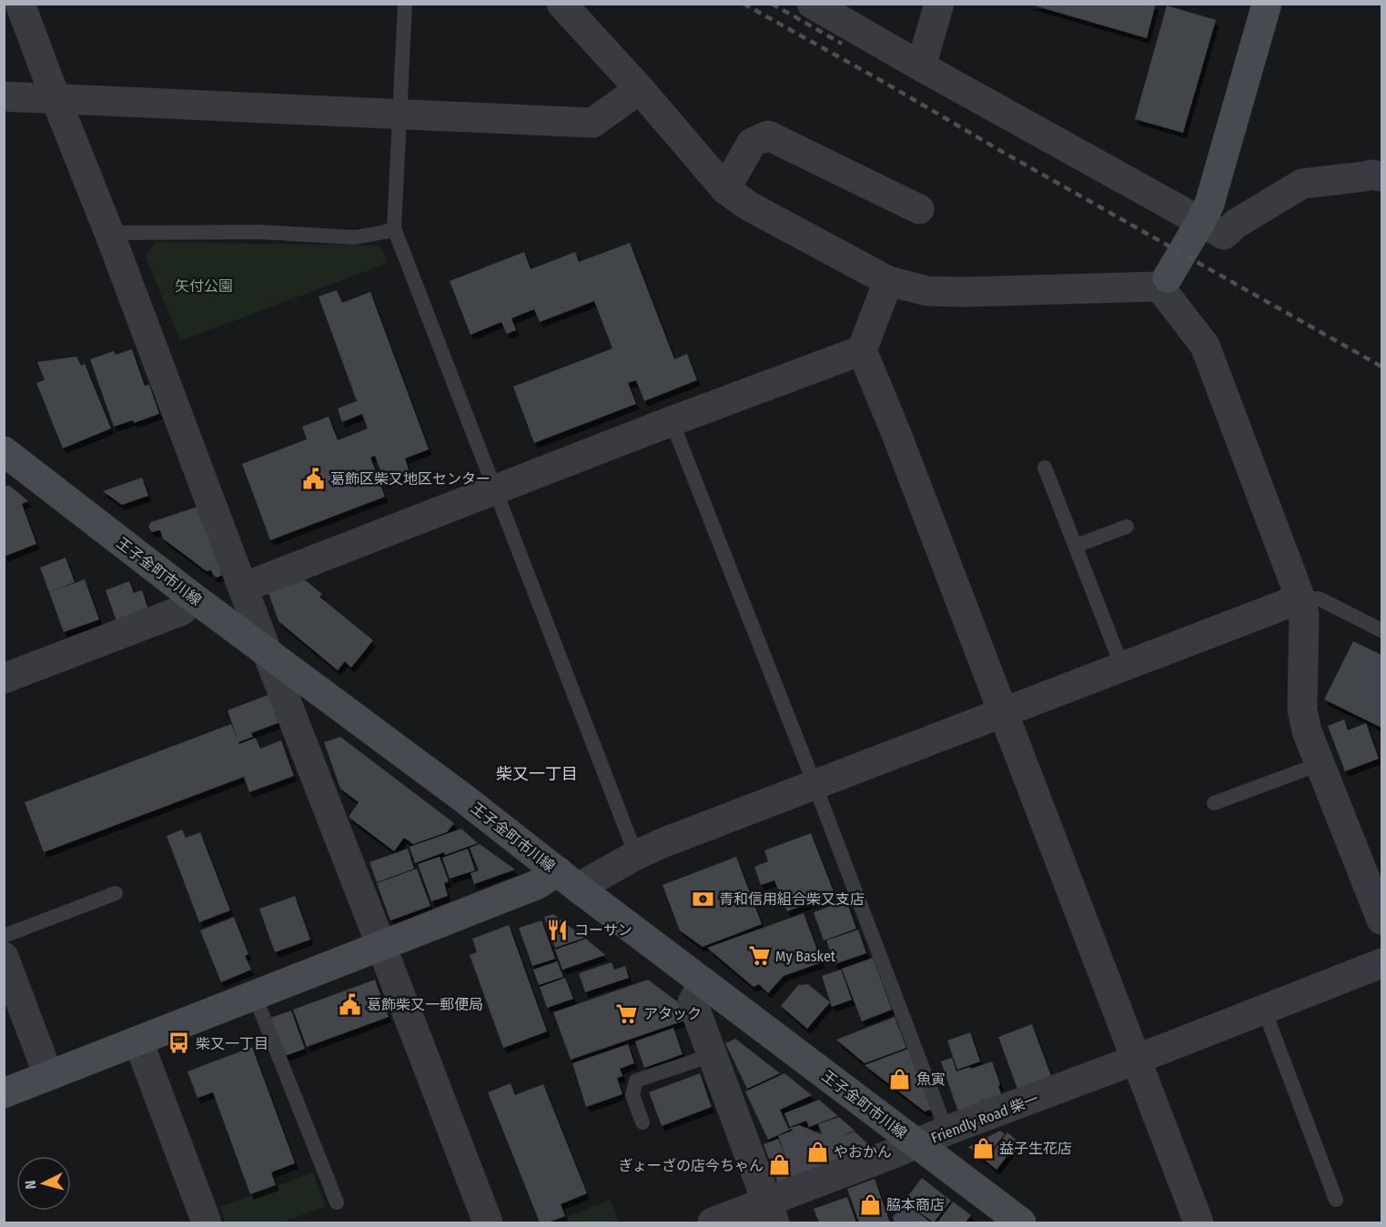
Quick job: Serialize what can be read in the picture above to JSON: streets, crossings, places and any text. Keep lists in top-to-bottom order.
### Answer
{
  "streets": {
    "main road": ["王子金町市川線"],
    "street": ["Friendly Road 柴一"]
  },
  "crossings": [
    ["王子金町市川線", "Friendly Road 柴一"]
  ],
  "districts": ["柴又一丁目"],
  "parks": ["矢付公園"],
  "places": {
    "public building": ["葛飾区柴又地区センター", "葛飾柴又一郵便局"],
    "bank": ["青和信用組合柴又支店"],
    "restaurant": ["コーサン"],
    "supermarket": ["My Basket", "アタック"],
    "bus stop": ["柴又一丁目"],
    "shop": [
      "魚寅",
      "益子生花店",
      "やおかん",
      "ぎょーざの店今ちゃん",
      "脇本商店"
    ]
  },
  "north": "left"
}
